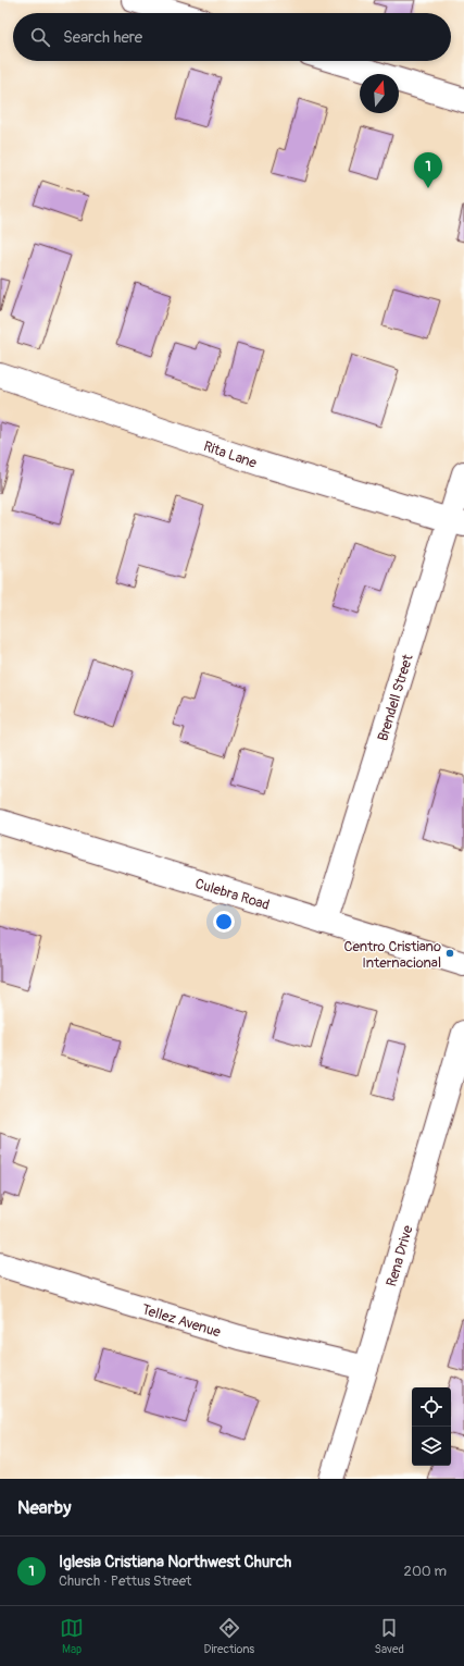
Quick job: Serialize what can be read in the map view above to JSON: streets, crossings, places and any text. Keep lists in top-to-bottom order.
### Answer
{
  "streets": {
    "street": [
      "Rita Lane",
      "Brendell Street",
      "Culebra Road",
      "Rena Drive",
      "Tellez Avenue"
    ]
  },
  "crossings": [
    ["Rita Lane", "Brendell Street"],
    ["Brendell Street", "Culebra Road"],
    ["Rena Drive", "Tellez Avenue"]
  ],
  "places": ["Centro Cristiano Internacional"],
  "north": "top",
  "page": {
    "search": "Search here",
    "pins": "1",
    "heading": "Nearby",
    "list": [
      {
        "mark": "1",
        "name": "Iglesia Cristiana Northwest Church",
        "note": "Church · Pettus Street",
        "value": "200 m"
      }
    ],
    "nav": ["Map", "Directions", "Saved"]
  }
}
